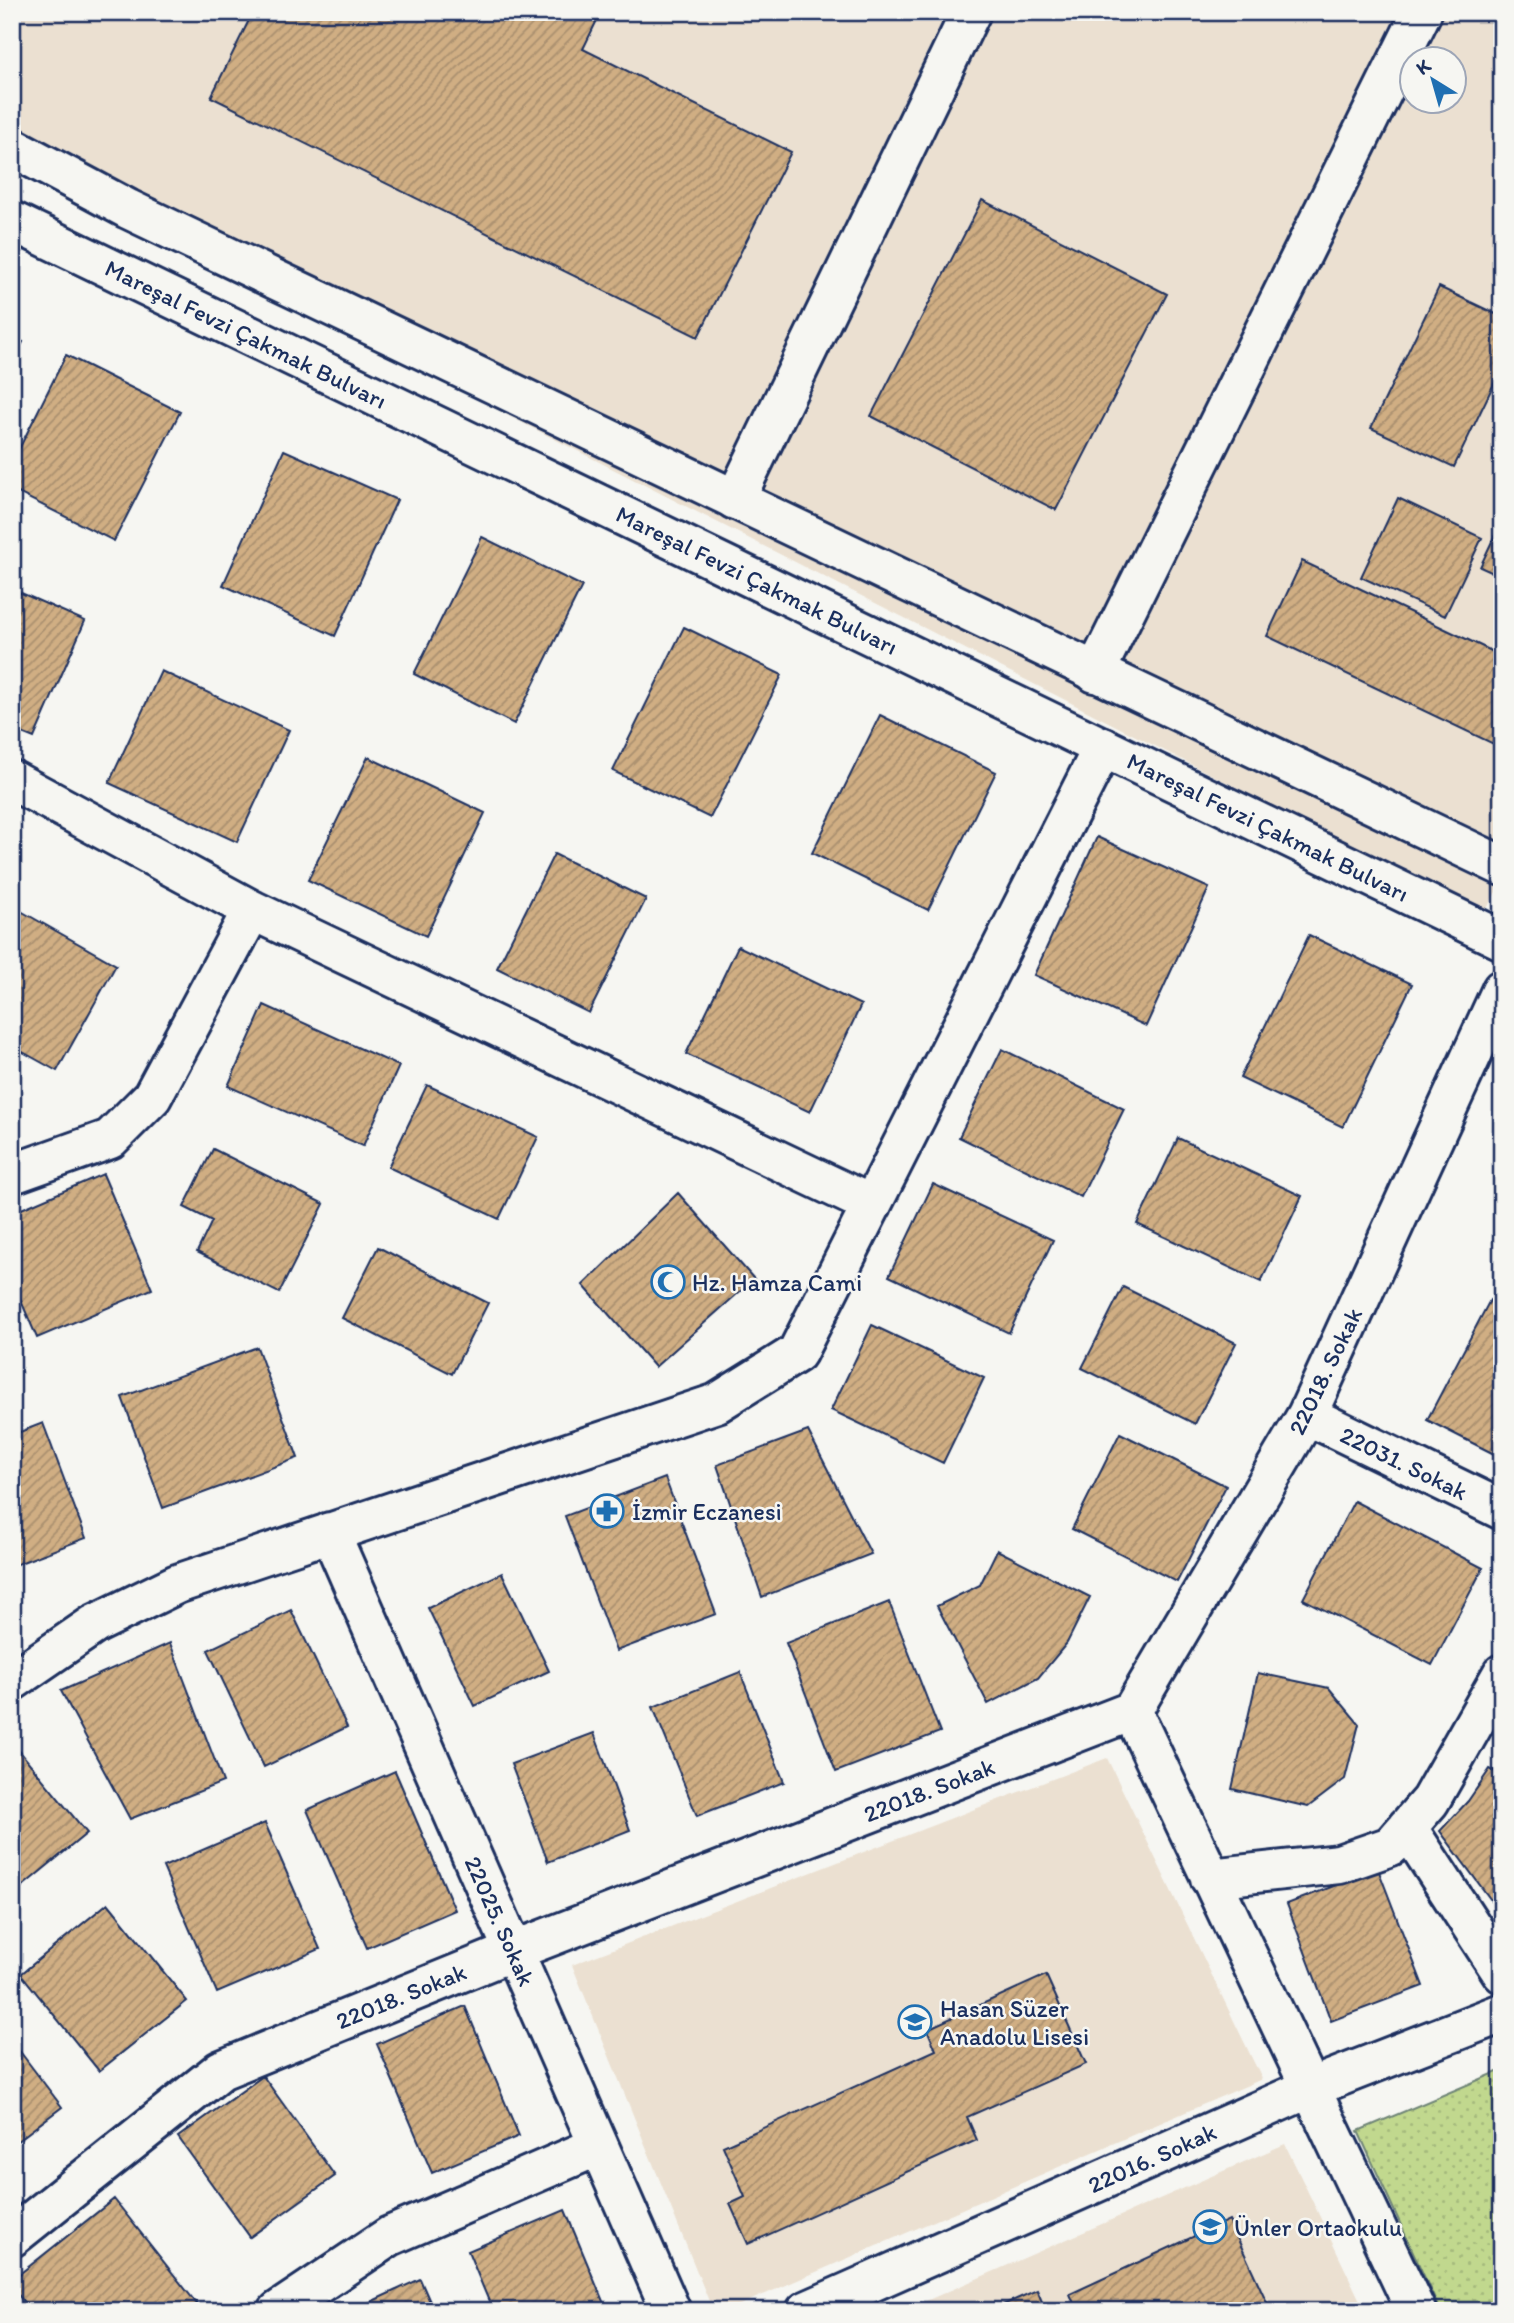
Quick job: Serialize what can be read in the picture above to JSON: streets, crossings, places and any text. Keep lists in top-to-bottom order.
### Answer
{
  "streets": {
    "street": [
      "Mareşal Fevzi Çakmak Bulvarı",
      "22018. Sokak",
      "22031. Sokak",
      "22025. Sokak",
      "22016. Sokak"
    ]
  },
  "crossings": [
    ["22018. Sokak", "22031. Sokak"],
    ["22018. Sokak", "22025. Sokak"]
  ],
  "places": {
    "mosque": ["Hz. Hamza Cami"],
    "pharmacy": ["İzmir Eczanesi"],
    "school or university": ["Hasan Süzer Anadolu Lisesi", "Ünler Ortaokulu"]
  },
  "north": "top left"
}
